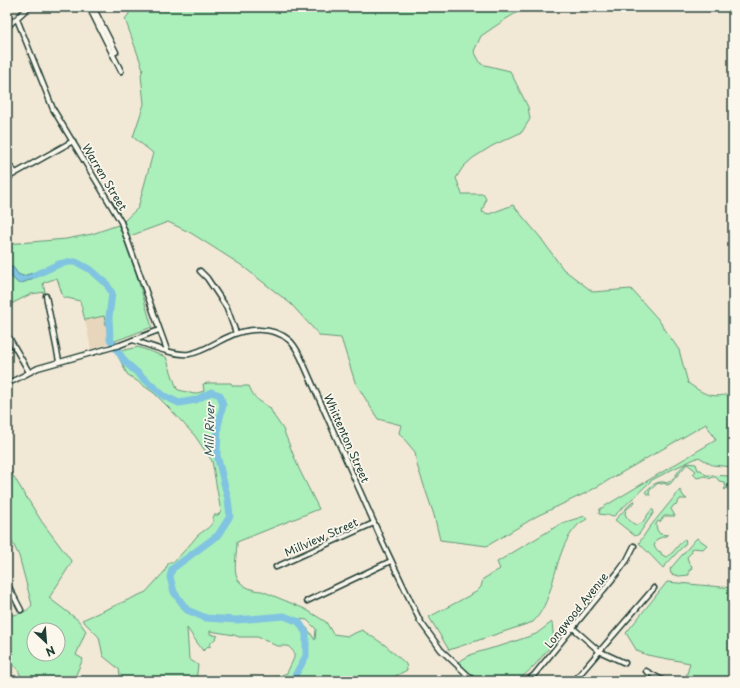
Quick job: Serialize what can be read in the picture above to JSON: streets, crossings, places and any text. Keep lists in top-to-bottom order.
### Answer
{
  "streets": {
    "street": [
      "Warren Street",
      "Whittenton Street",
      "Millview Street",
      "Longwood Avenue"
    ]
  },
  "crossings": [
    ["Warren Street", "Whittenton Street"],
    ["Whittenton Street", "Millview Street"]
  ],
  "water": ["Mill River"],
  "north": "bottom right"
}
